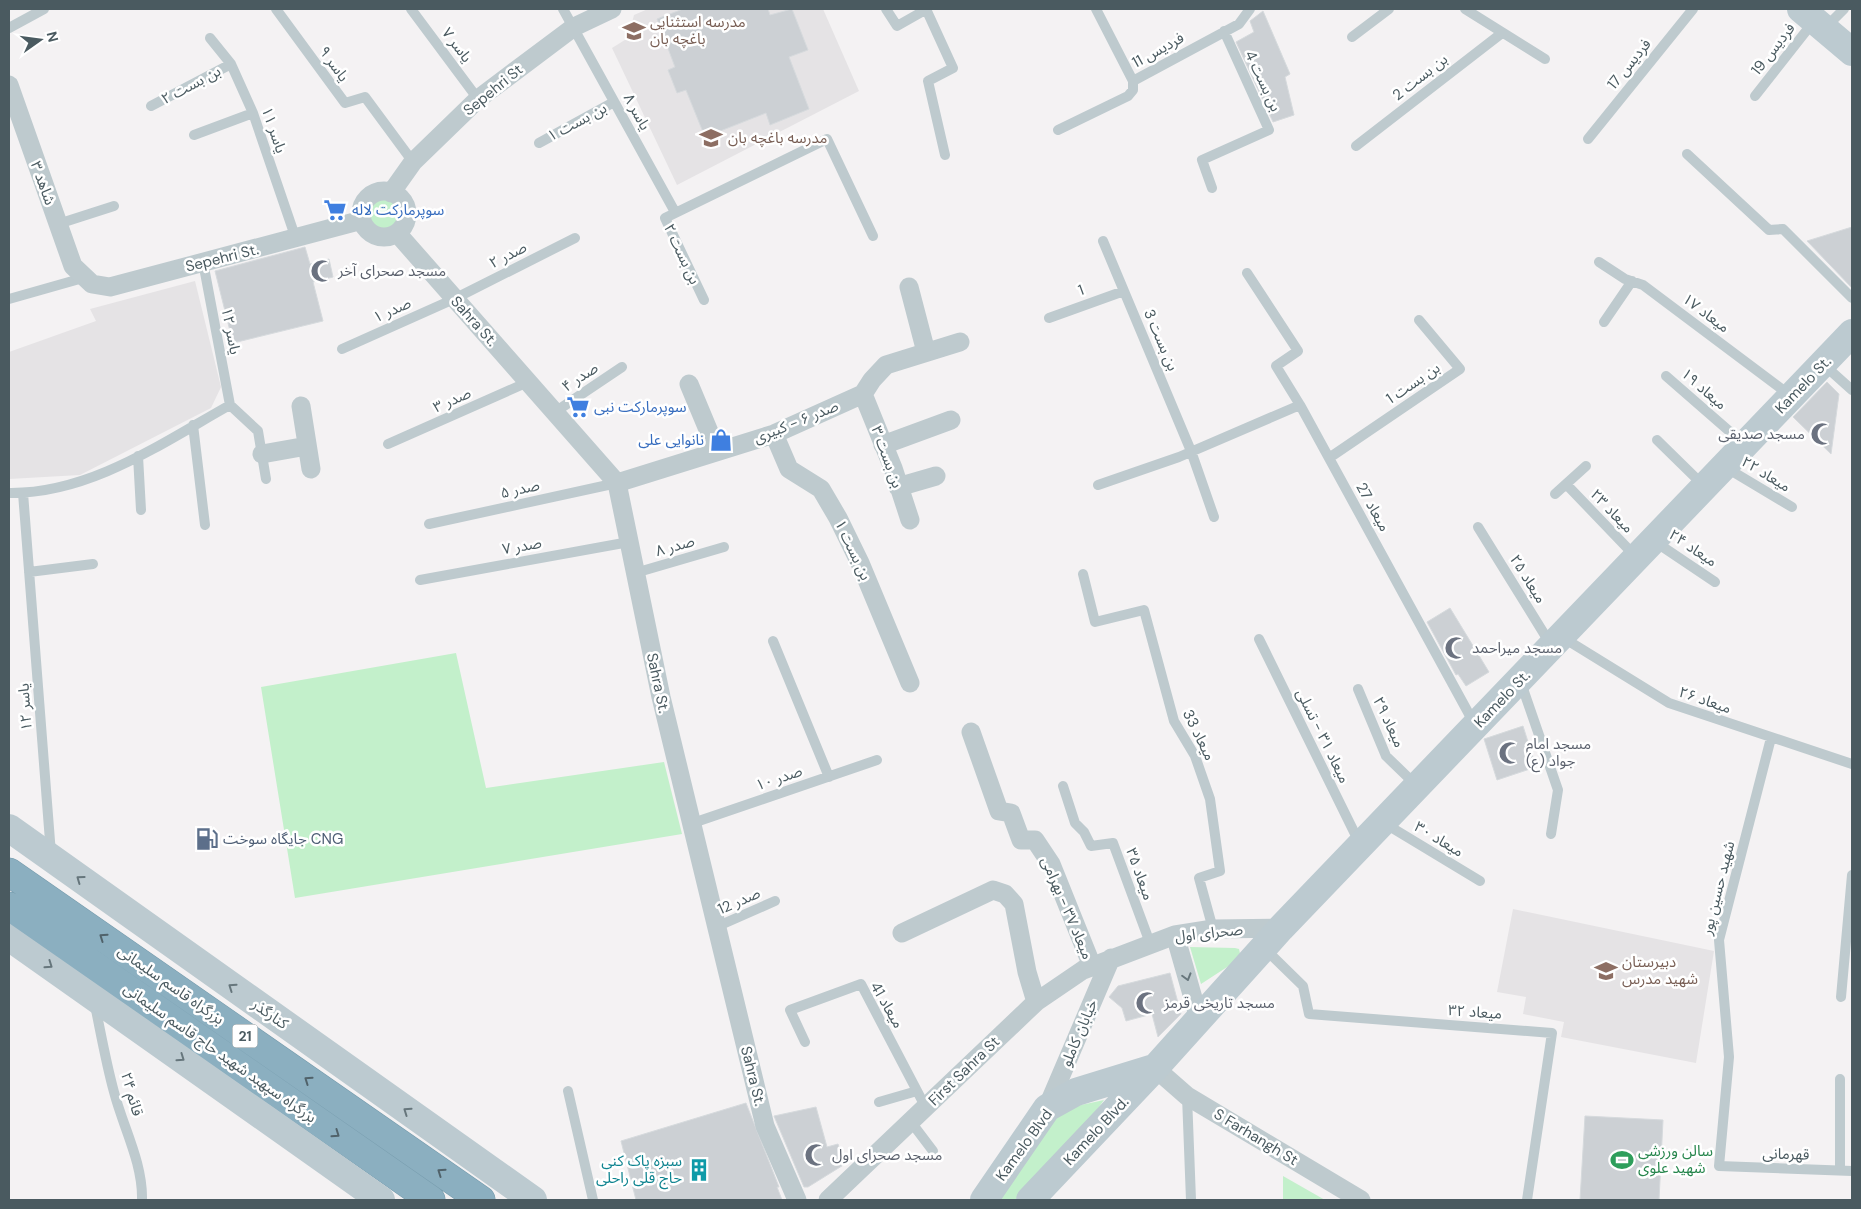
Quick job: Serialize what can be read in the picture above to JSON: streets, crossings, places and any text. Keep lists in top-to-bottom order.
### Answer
{
  "streets": {
    "highway": ["بزرگراه قاسم سلیمانی", "21", "بزرگراه سپهبد شهید حاج قاسم سلیمانی"],
    "street": [
      "Sepehri St",
      "بن بست ۱",
      "شاهد ۳",
      "Sepehri St.",
      "Sahra St.",
      "Kamelo St.",
      "صدر ۶ - کبیری",
      "بن بست ۳",
      "میعاد ۳۷ - بهرامی",
      "صحرای اول",
      "کنارگذر",
      "خیابان کاملو",
      "First Sahra St",
      "Kamelo Blvd.",
      "S Farhangh St",
      "Kamelo Blvd"
    ],
    "lane": [
      "یاسر ۷",
      "فردیس 19",
      "فردیس 11",
      "یاسر ۹",
      "فردیس 17",
      "بن بست 2",
      "بن بست 4",
      "بن بست ۲",
      "یاسر ۸",
      "یاسر ۱۱",
      "صدر ۲",
      "1",
      "صدر ۱",
      "میعاد ۱۷",
      "یاسر ۱۲",
      "بن بست 3",
      "صدر ۴",
      "بن بست 1",
      "میعاد ۱۹",
      "صدر ۳",
      "میعاد ۲۲",
      "صدر ۵",
      "میعاد 27",
      "میعاد ۲۳",
      "صدر ۷",
      "صدر ۸",
      "میعاد ۲۴",
      "میعاد ۲۵",
      "میعاد ۲۶",
      "میعاد ۲۹",
      "میعاد 33",
      "میعاد ۳۱ - تسلی",
      "صدر ۱۰",
      "میعاد ۳۰",
      "میعاد ۳۵",
      "شهید حسین پور",
      "صدر 12",
      "میعاد 41",
      "میعاد ۳۲",
      "قائم ۲۴",
      "قهرمانی"
    ]
  },
  "crossings": [
    ["یاسر ۷", "Sepehri St"],
    ["فردیس 11", "بن بست 4"],
    ["یاسر ۹", "Sepehri St"],
    ["بن بست ۲", "یاسر ۸"],
    ["بن بست ۲", "یاسر ۱۱"],
    ["Sepehri St", "یاسر ۸"],
    ["Sepehri St", "Sepehri St."],
    ["Sepehri St", "Sahra St."],
    ["یاسر ۸", "بن بست ۱"],
    ["بن بست ۱", "صدر ۶ - کبیری"],
    ["یاسر ۱۱", "Sepehri St."],
    ["شاهد ۳", "Sepehri St."],
    ["صدر ۲", "صدر ۱"],
    ["صدر ۲", "Sahra St."],
    ["Sepehri St.", "Sahra St."],
    ["Sepehri St.", "یاسر ۱۲"],
    ["1", "بن بست 3"],
    ["صدر ۱", "Sahra St."],
    ["میعاد ۱۷", "Kamelo St."],
    ["Sahra St.", "صدر ۴"],
    ["Sahra St.", "صدر ۳"],
    ["Sahra St.", "صدر ۶ - کبیری"],
    ["Sahra St.", "صدر ۵"],
    ["Sahra St.", "صدر ۷"],
    ["Sahra St.", "صدر ۸"],
    ["Sahra St.", "صدر ۱۰"],
    ["Sahra St.", "صدر 12"],
    ["یاسر ۱۲", "کنارگذر"],
    ["بن بست 1", "میعاد 27"],
    ["Kamelo St.", "میعاد ۱۹"],
    ["Kamelo St.", "میعاد ۲۲"],
    ["Kamelo St.", "میعاد 27"],
    ["Kamelo St.", "میعاد ۲۳"],
    ["Kamelo St.", "میعاد ۲۴"],
    ["Kamelo St.", "میعاد ۲۵"],
    ["Kamelo St.", "میعاد ۲۶"],
    ["Kamelo St.", "میعاد ۲۹"],
    ["Kamelo St.", "میعاد ۳۱ - تسلی"],
    ["Kamelo St.", "میعاد ۳۰"],
    ["Kamelo St.", "صحرای اول"],
    ["Kamelo St.", "میعاد ۳۲"],
    ["Kamelo St.", "Kamelo Blvd."],
    ["Kamelo St.", "S Farhangh St"],
    ["Kamelo St.", "Kamelo Blvd"],
    ["صدر ۶ - کبیری", "بن بست ۳"],
    ["صدر ۶ - کبیری", "صدر ۵"],
    ["میعاد ۲۳", "میعاد ۲۴"],
    ["میعاد ۲۵", "میعاد ۲۶"],
    ["میعاد ۲۶", "شهید حسین پور"],
    ["میعاد 33", "صحرای اول"],
    ["میعاد ۳۵", "صحرای اول"],
    ["شهید حسین پور", "قهرمانی"],
    ["میعاد ۳۷ - بهرامی", "First Sahra St"],
    ["صحرای اول", "میعاد ۳۲"],
    ["صحرای اول", "خیابان کاملو"],
    ["صحرای اول", "First Sahra St"],
    ["میعاد 41", "First Sahra St"],
    ["خیابان کاملو", "First Sahra St"],
    ["خیابان کاملو", "Kamelo Blvd"],
    ["Kamelo Blvd.", "S Farhangh St"],
    ["Kamelo Blvd.", "Kamelo Blvd"],
    ["S Farhangh St", "Kamelo Blvd"]
  ],
  "one_way": ["بزرگراه قاسم سلیمانی", "بزرگراه سپهبد شهید حاج قاسم سلیمانی"],
  "places": {
    "school or university": ["مدرسه استثنایی باغچه بان", "مدرسه باغچه بان", "دبیرستان شهید مدرس"],
    "supermarket": ["سوپرمارکت لاله", "سوپرمارکت نبی"],
    "mosque": [
      "مسجد صحرای آخر",
      "مسجد صدیقی",
      "مسجد میراحمد",
      "مسجد امام جواد (ع)",
      "مسجد تاریخی قرمز",
      "مسجد صحرای اول"
    ],
    "shop": ["نانوایی علی"],
    "fuel station": ["جایگاه سوخت CNG"],
    "sports": ["سالن ورزشی شهید علوی"],
    "building": ["سبزه پاک کنی حاج قلی راحلی"]
  },
  "north": "right"
}
